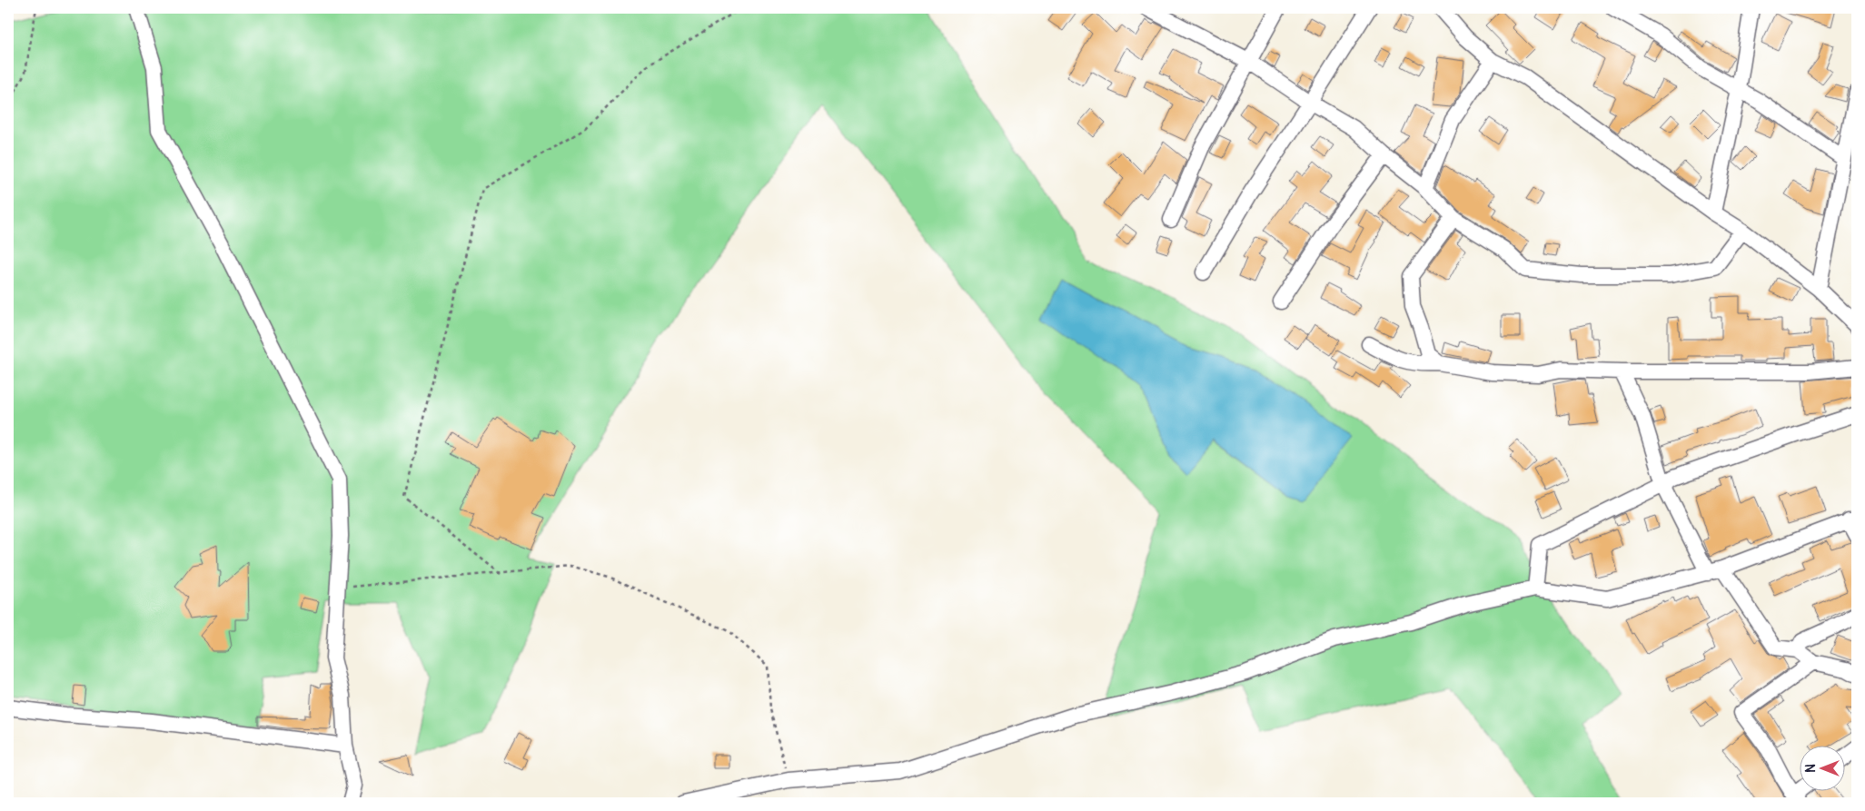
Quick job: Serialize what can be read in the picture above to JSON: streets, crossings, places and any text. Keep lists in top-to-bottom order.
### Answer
{
  "north": "left"
}
